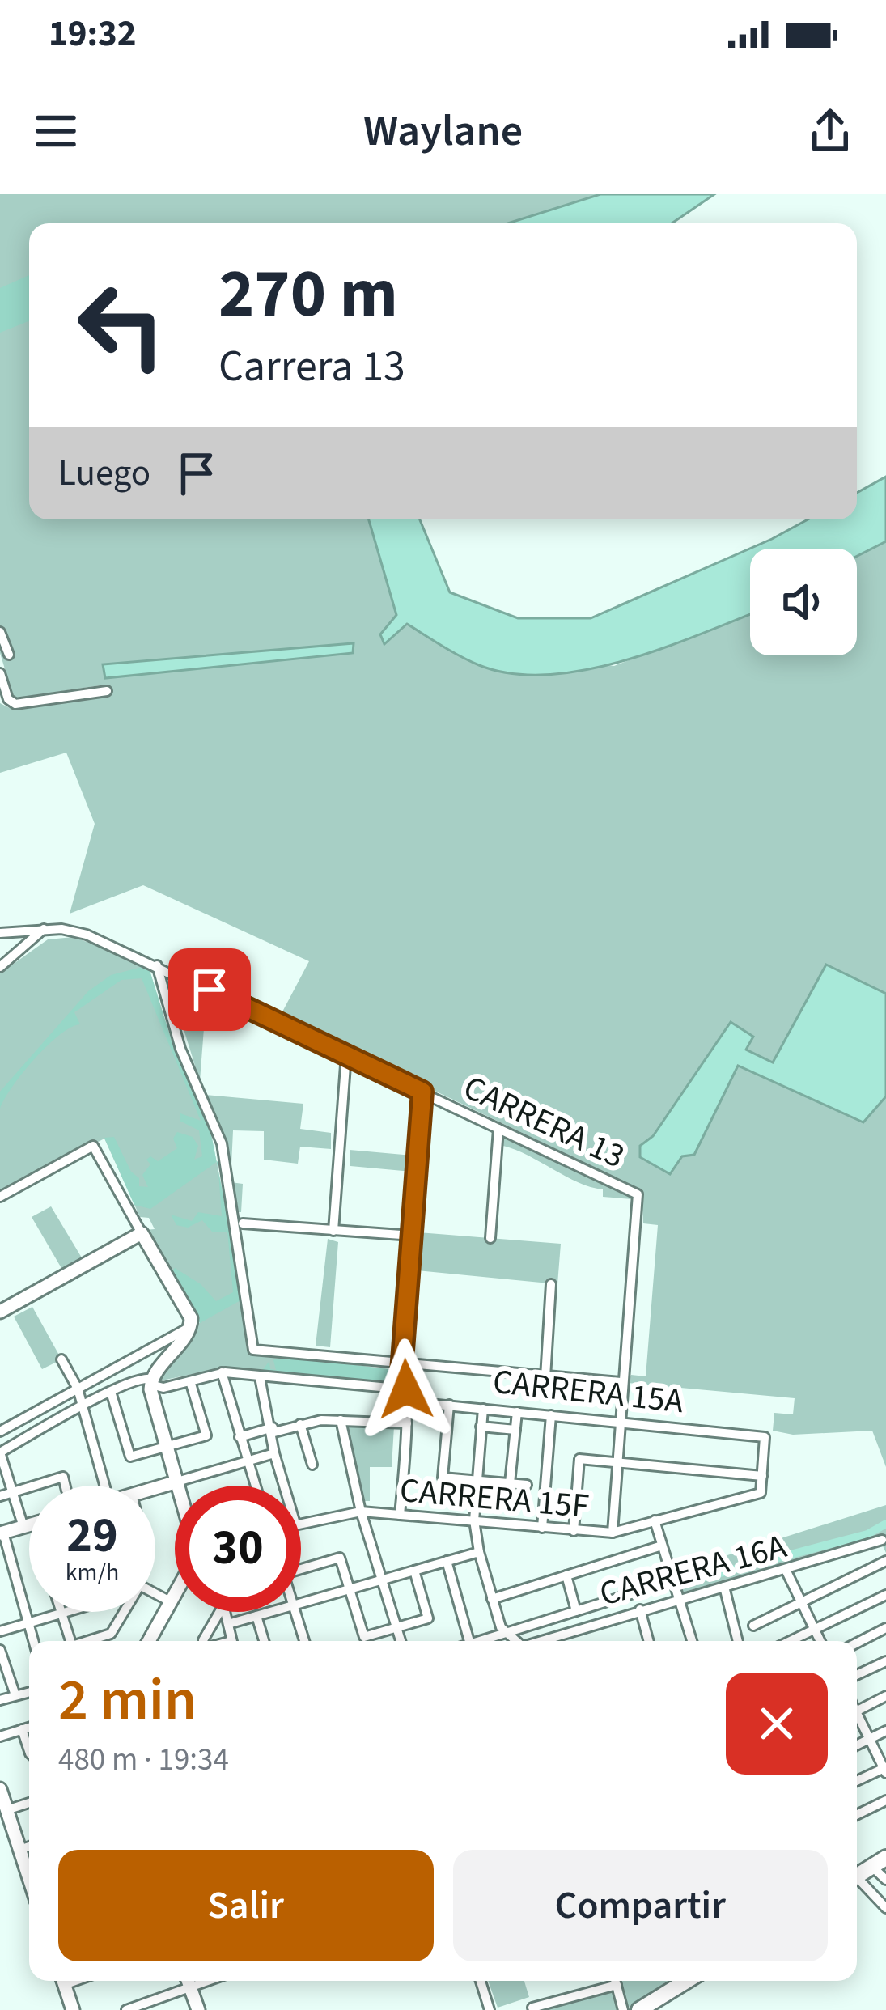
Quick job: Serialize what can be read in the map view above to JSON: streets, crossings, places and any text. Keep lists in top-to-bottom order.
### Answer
{
  "streets": {
    "street": [
      "CARRERA 13",
      "CARRERA 15A",
      "CARRERA 15F",
      "CARRERA 16A"
    ]
  },
  "crossings": [
    ["CARRERA 15A", "CARRERA 15F"]
  ],
  "page": {
    "status": "19:32",
    "header": "Waylane",
    "turn": ["270 m", "Carrera 13"],
    "then": "Luego",
    "speed": "29 km/h",
    "limit": "30",
    "heading": ["2 min", "480 m · 19:34"],
    "buttons": ["Salir", "Compartir"]
  }
}
